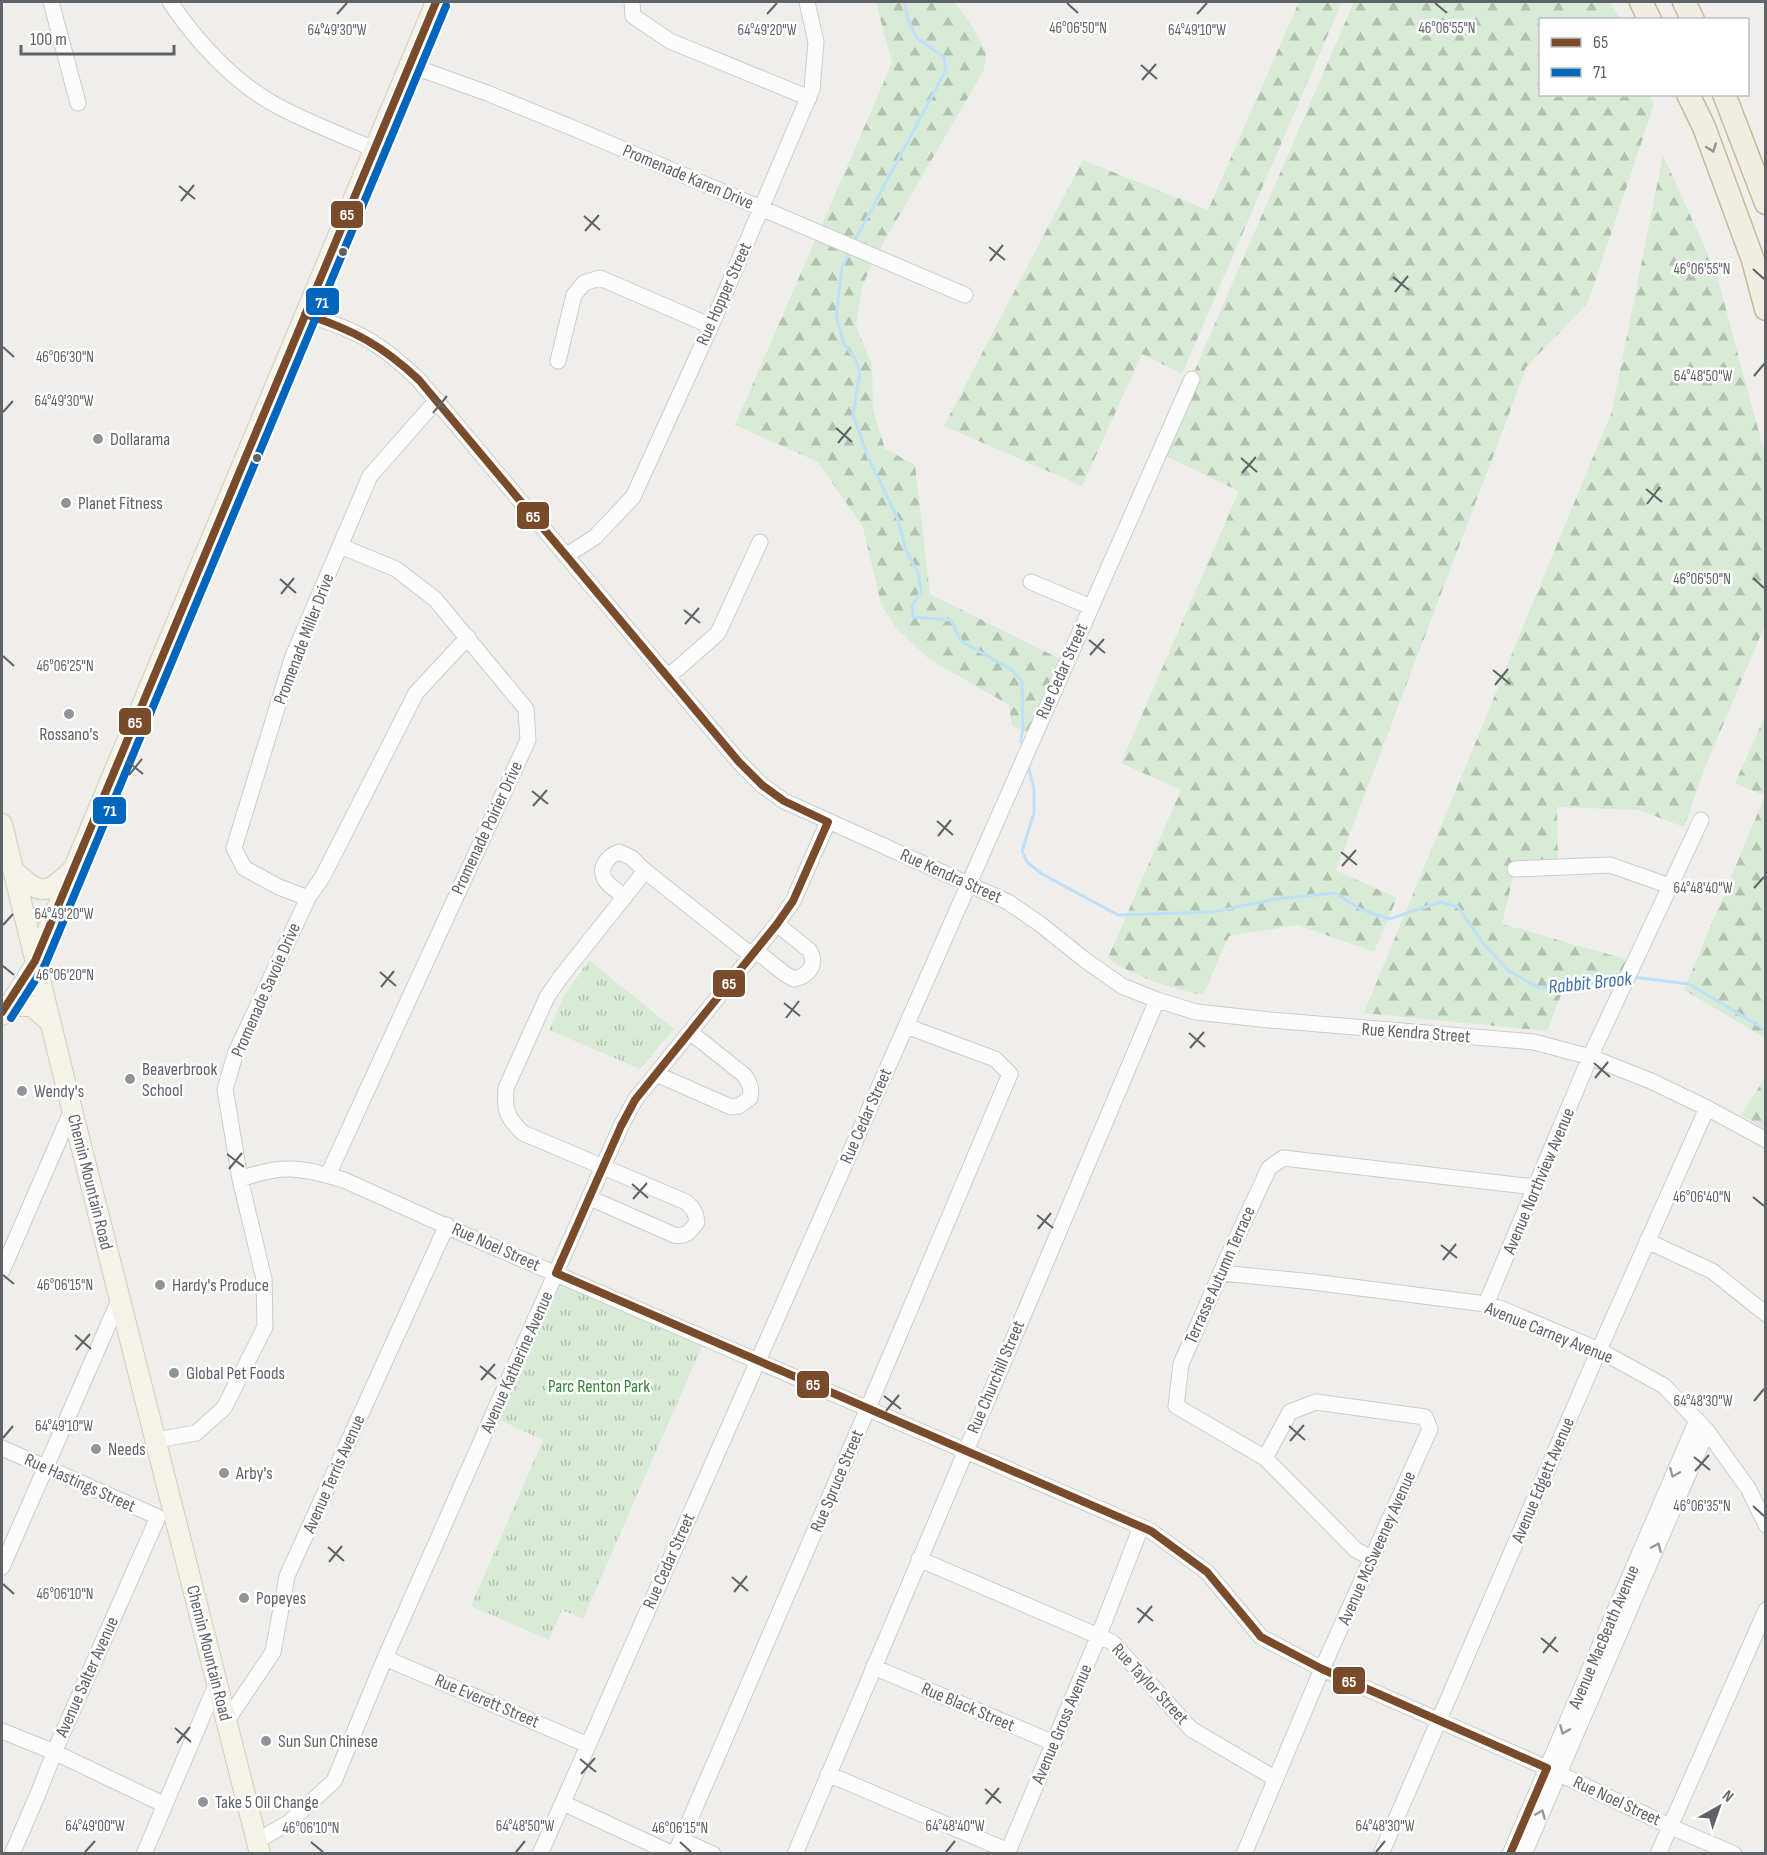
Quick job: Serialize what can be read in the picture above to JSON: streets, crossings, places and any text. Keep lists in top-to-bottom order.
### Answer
{
  "streets": {
    "main road": ["Chemin Mountain Road"],
    "street": [
      "Promenade Karen Drive",
      "Rue Hopper Street",
      "Promenade Miller Drive",
      "Rue Cedar Street",
      "Promenade Poirier Drive",
      "Rue Kendra Street",
      "Promenade Savoie Drive",
      "Avenue Northview Avenue",
      "Rue Noel Street",
      "Terrasse Autumn Terrace",
      "Avenue Carney Avenue",
      "Avenue Katherine Avenue",
      "Rue Churchill Street",
      "Avenue Terris Avenue",
      "Avenue Edgett Avenue",
      "Rue Spruce Street",
      "Rue Hastings Street",
      "Avenue McSweeney Avenue",
      "Avenue MacBeath Avenue",
      "Avenue Salter Avenue",
      "Rue Taylor Street",
      "Rue Everett Street",
      "Rue Black Street",
      "Avenue Gross Avenue"
    ]
  },
  "crossings": [
    ["Promenade Karen Drive", "Rue Hopper Street"],
    ["Rue Hopper Street", "Rue Kendra Street"],
    ["Promenade Miller Drive", "Promenade Poirier Drive"],
    ["Promenade Miller Drive", "Rue Kendra Street"],
    ["Promenade Miller Drive", "Promenade Savoie Drive"],
    ["Rue Cedar Street", "Rue Kendra Street"],
    ["Rue Cedar Street", "Rue Noel Street"],
    ["Rue Cedar Street", "Rue Spruce Street"],
    ["Rue Cedar Street", "Rue Everett Street"],
    ["Promenade Poirier Drive", "Promenade Savoie Drive"],
    ["Promenade Poirier Drive", "Rue Noel Street"],
    ["Rue Kendra Street", "Avenue Northview Avenue"],
    ["Rue Kendra Street", "Avenue Katherine Avenue"],
    ["Rue Kendra Street", "Rue Churchill Street"],
    ["Rue Kendra Street", "Avenue Edgett Avenue"],
    ["Promenade Savoie Drive", "Chemin Mountain Road"],
    ["Promenade Savoie Drive", "Rue Noel Street"],
    ["Avenue Northview Avenue", "Terrasse Autumn Terrace"],
    ["Avenue Northview Avenue", "Avenue Carney Avenue"],
    ["Chemin Mountain Road", "Avenue Katherine Avenue"],
    ["Chemin Mountain Road", "Avenue Terris Avenue"],
    ["Chemin Mountain Road", "Rue Hastings Street"],
    ["Chemin Mountain Road", "Avenue Salter Avenue"],
    ["Rue Noel Street", "Avenue Katherine Avenue"],
    ["Rue Noel Street", "Rue Churchill Street"],
    ["Rue Noel Street", "Avenue Terris Avenue"],
    ["Rue Noel Street", "Avenue Edgett Avenue"],
    ["Rue Noel Street", "Rue Spruce Street"],
    ["Rue Noel Street", "Avenue McSweeney Avenue"],
    ["Rue Noel Street", "Avenue MacBeath Avenue"],
    ["Rue Noel Street", "Avenue Gross Avenue"],
    ["Terrasse Autumn Terrace", "Avenue Carney Avenue"],
    ["Terrasse Autumn Terrace", "Avenue McSweeney Avenue"],
    ["Avenue Carney Avenue", "Avenue Edgett Avenue"],
    ["Avenue Carney Avenue", "Avenue MacBeath Avenue"],
    ["Avenue Katherine Avenue", "Rue Everett Street"],
    ["Rue Churchill Street", "Rue Taylor Street"],
    ["Rue Churchill Street", "Rue Black Street"],
    ["Rue Hastings Street", "Avenue Salter Avenue"],
    ["Avenue McSweeney Avenue", "Rue Taylor Street"],
    ["Rue Taylor Street", "Avenue Gross Avenue"],
    ["Rue Black Street", "Avenue Gross Avenue"]
  ],
  "water": ["Rabbit Brook"],
  "parks": ["Parc Renton Park"],
  "places": [
    "Dollarama",
    "Planet Fitness",
    "Rossano's",
    "Beaverbrook School",
    "Wendy's",
    "Hardy's Produce",
    "Global Pet Foods",
    "Needs",
    "Arby's",
    "Popeyes",
    "Sun Sun Chinese",
    "Take 5 Oil Change"
  ],
  "lines": ["transit line 65", "transit line 71"],
  "legend": ["65", "71"],
  "scale_bar": "100 m",
  "north": "top right",
  "coordinates": [
    "46°06'50\"N",
    "46°06'55\"N",
    "64°49'30\"W",
    "64°49'20\"W",
    "64°49'10\"W",
    "46°06'30\"N",
    "64°48'50\"W",
    "46°06'25\"N",
    "64°48'40\"W",
    "46°06'20\"N",
    "46°06'40\"N",
    "46°06'15\"N",
    "64°48'30\"W",
    "46°06'35\"N",
    "46°06'10\"N",
    "64°49'00\"W"
  ]
}
